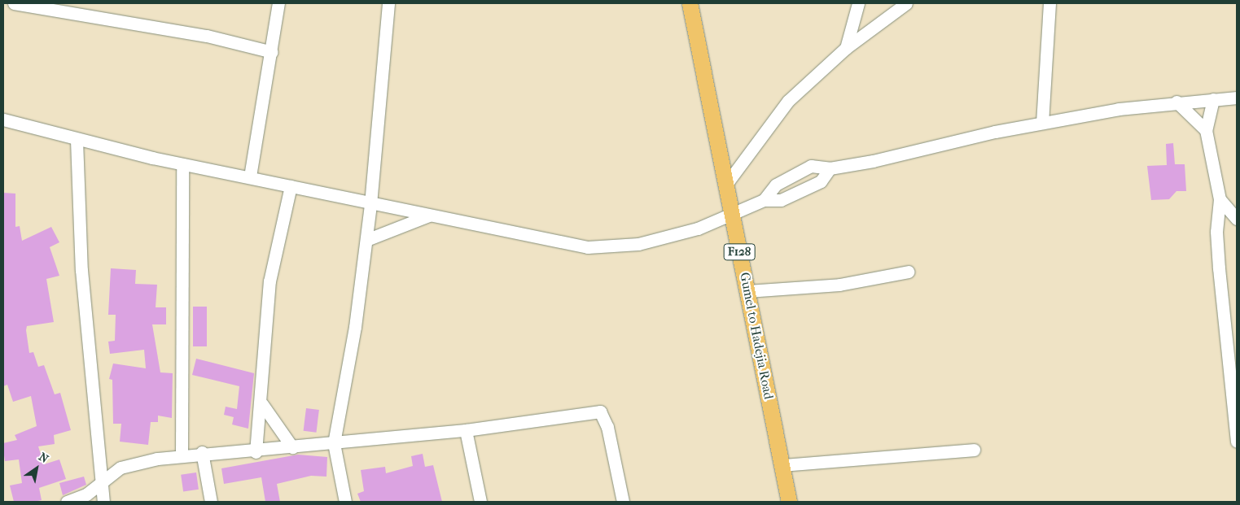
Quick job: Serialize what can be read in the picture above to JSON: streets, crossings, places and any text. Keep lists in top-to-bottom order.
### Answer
{
  "streets": {
    "main road": ["F128", "Gumel to Hadejia Road"]
  },
  "north": "top right"
}
